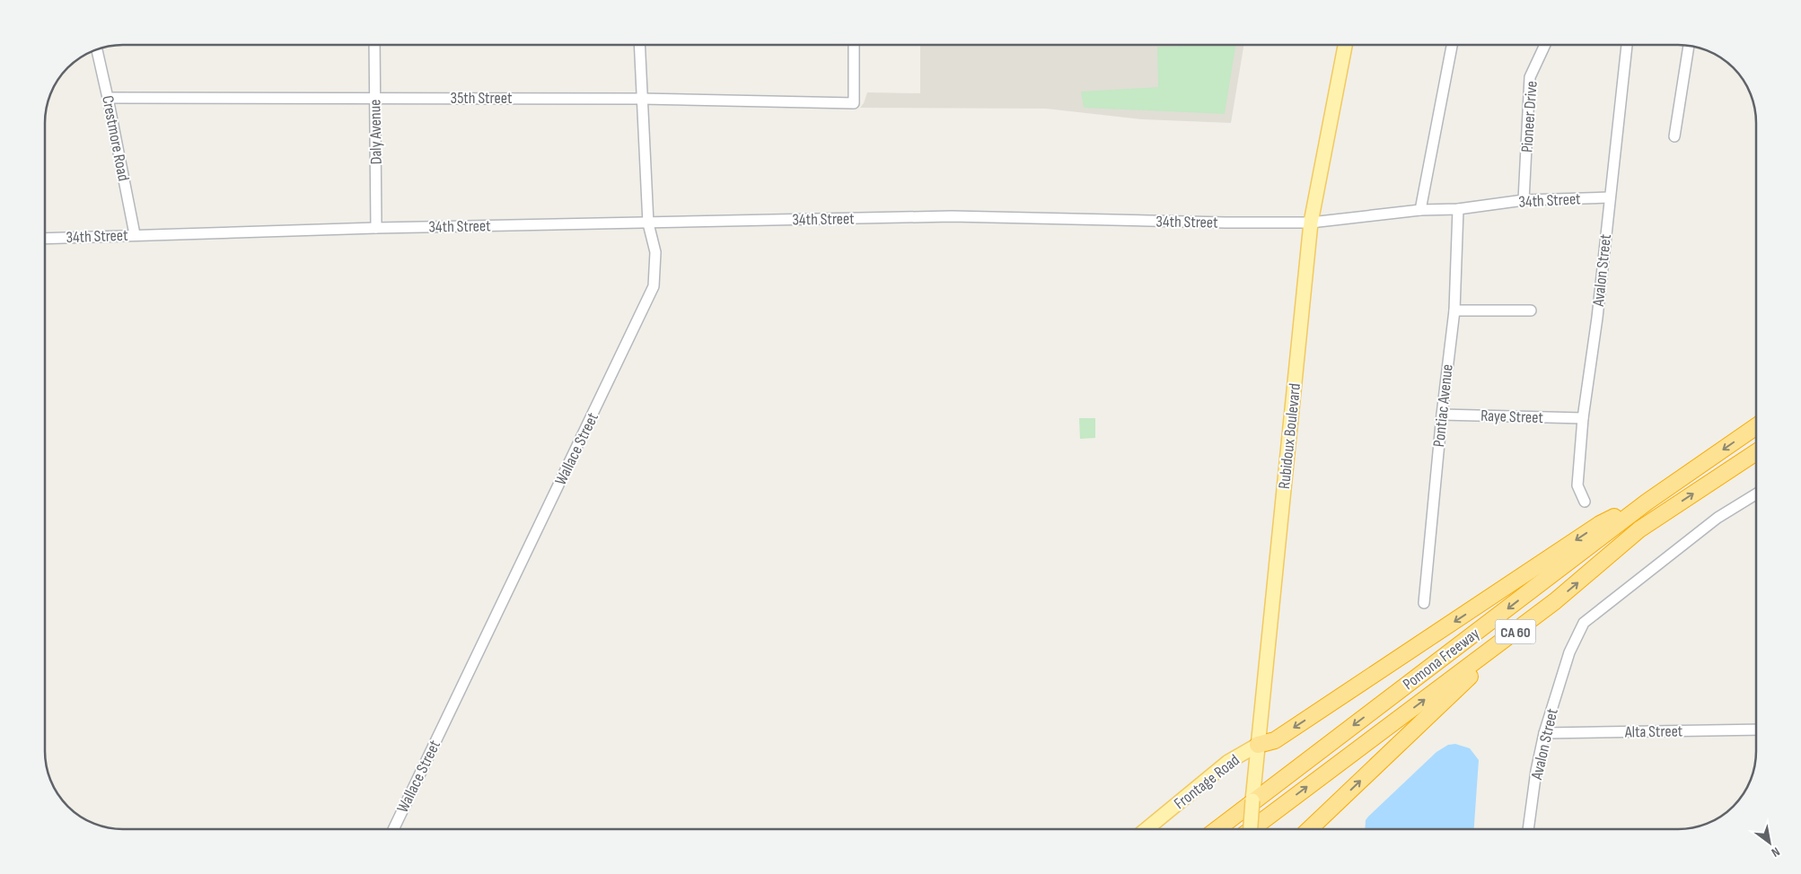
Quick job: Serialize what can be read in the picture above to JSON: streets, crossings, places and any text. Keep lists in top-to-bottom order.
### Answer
{
  "streets": {
    "highway": ["CA 60", "Pomona Freeway"],
    "main road": ["Rubidoux Boulevard", "Frontage Road"],
    "street": [
      "35th Street",
      "Pioneer Drive",
      "Daly Avenue",
      "Crestmore Road",
      "34th Street",
      "Avalon Street",
      "Pontiac Avenue",
      "Raye Street",
      "Wallace Street",
      "Alta Street"
    ]
  },
  "crossings": [
    ["35th Street", "Daly Avenue"],
    ["35th Street", "Crestmore Road"],
    ["35th Street", "Wallace Street"],
    ["Pioneer Drive", "34th Street"],
    ["Daly Avenue", "34th Street"],
    ["Crestmore Road", "34th Street"],
    ["34th Street", "Avalon Street"],
    ["34th Street", "Pontiac Avenue"],
    ["34th Street", "Rubidoux Boulevard"],
    ["34th Street", "Wallace Street"],
    ["Avalon Street", "Raye Street"],
    ["Avalon Street", "Alta Street"],
    ["Pontiac Avenue", "Raye Street"],
    ["Rubidoux Boulevard", "Frontage Road"]
  ],
  "north": "bottom right"
}
